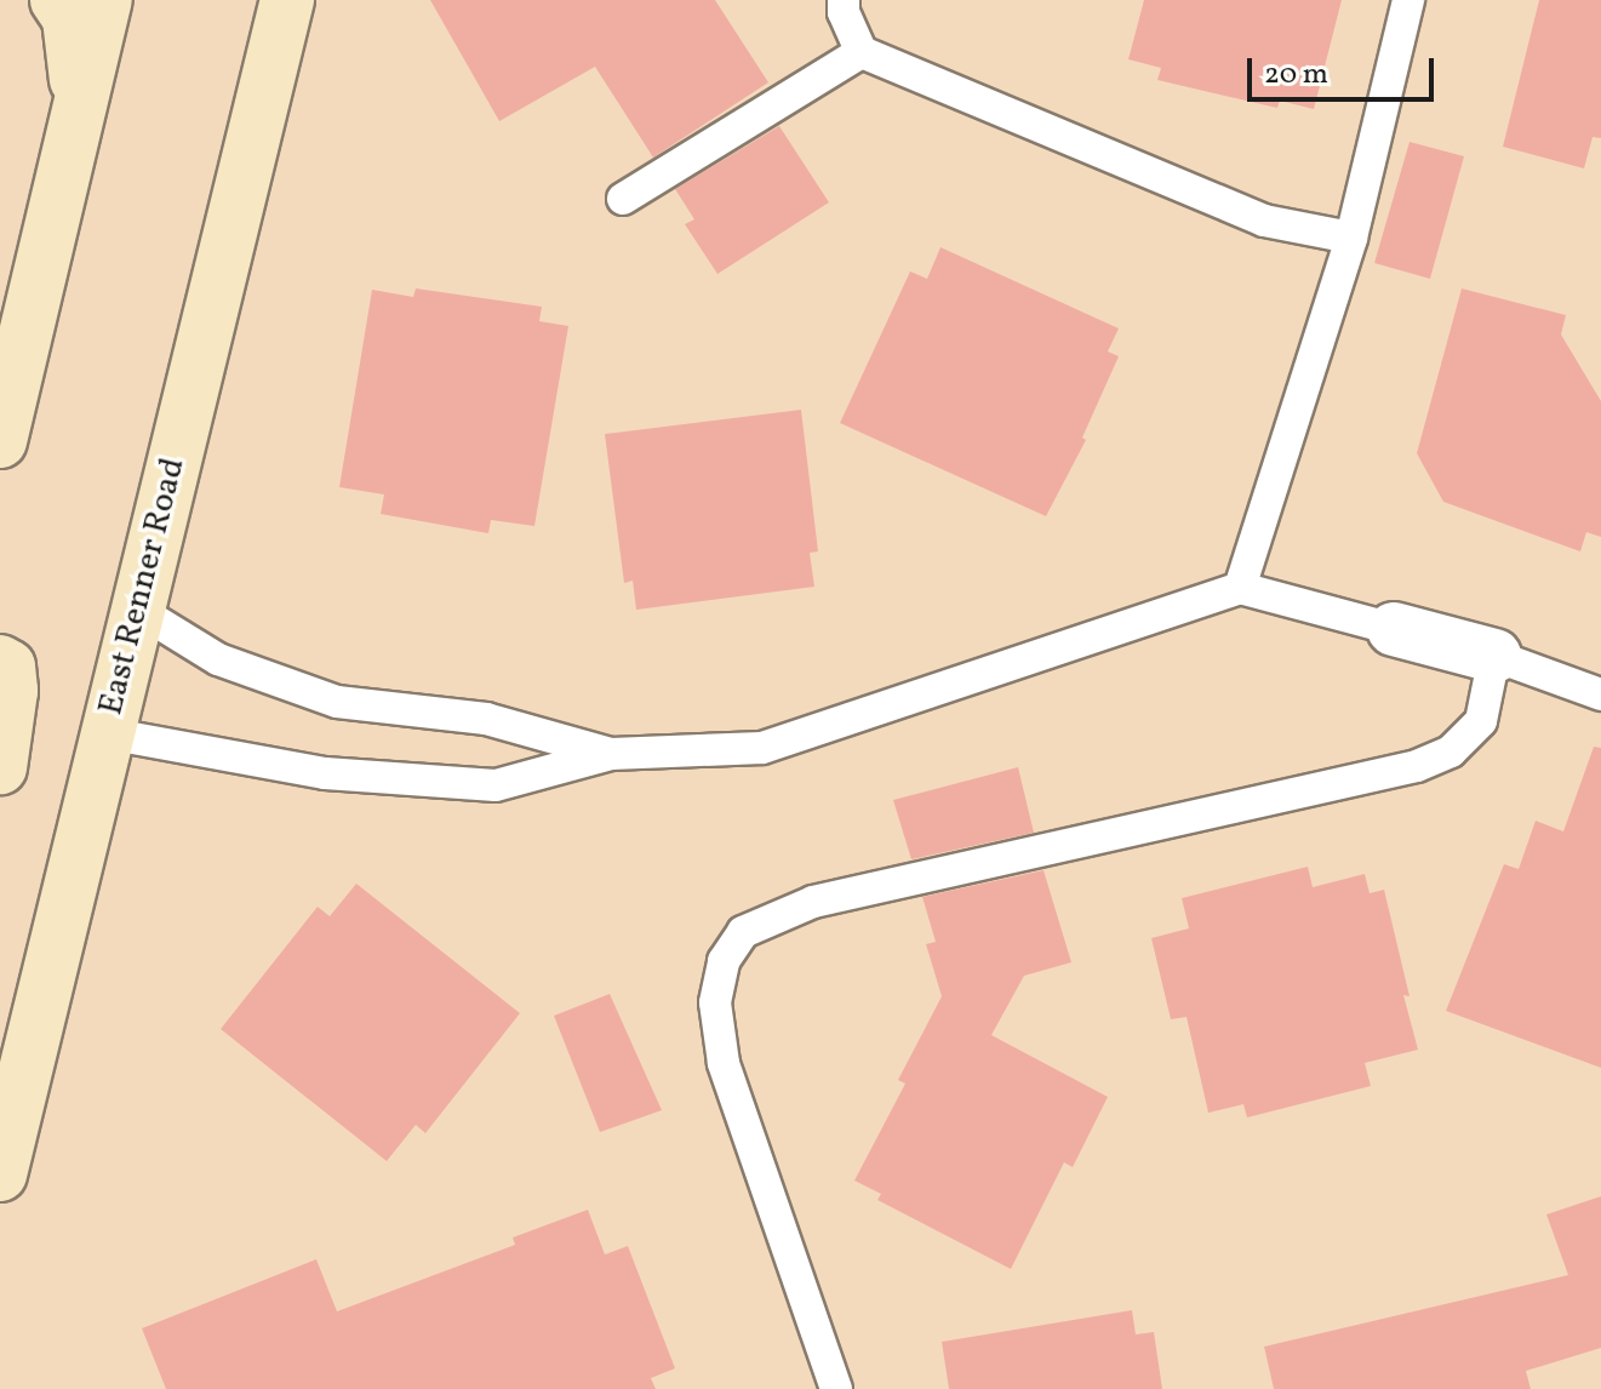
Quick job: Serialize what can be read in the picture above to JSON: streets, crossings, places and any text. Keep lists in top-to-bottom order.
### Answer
{
  "streets": {
    "main road": ["East Renner Road"]
  },
  "scale_bar": "20 m"
}
